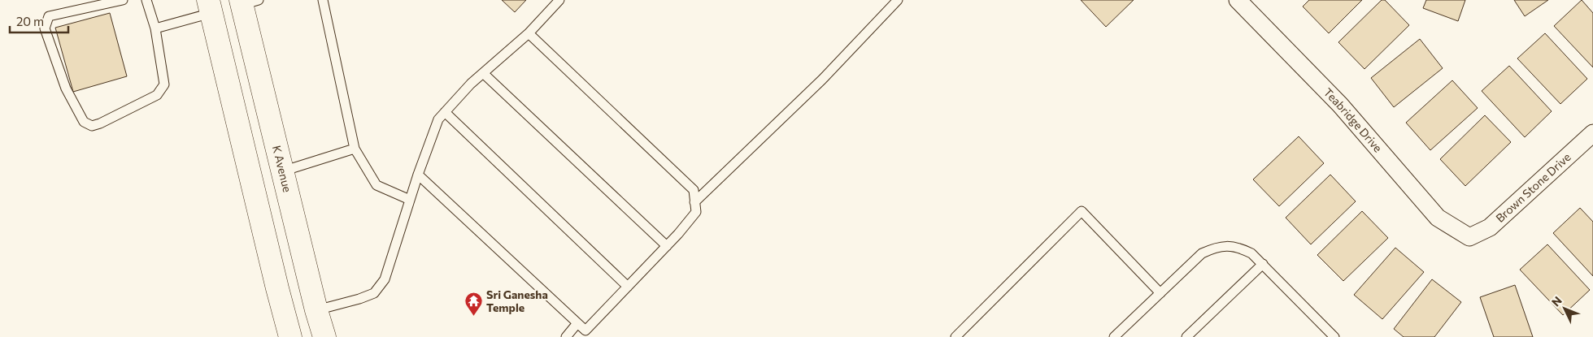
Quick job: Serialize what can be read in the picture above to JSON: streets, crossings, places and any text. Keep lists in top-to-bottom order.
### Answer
{
  "streets": {
    "main road": ["K Avenue"],
    "street": ["Teabridge Drive", "Brown Stone Drive"]
  },
  "crossings": [
    ["Teabridge Drive", "Brown Stone Drive"]
  ],
  "places": {
    "temple": ["Sri Ganesha Temple"]
  },
  "scale_bar": "20 m",
  "north": "top left"
}
